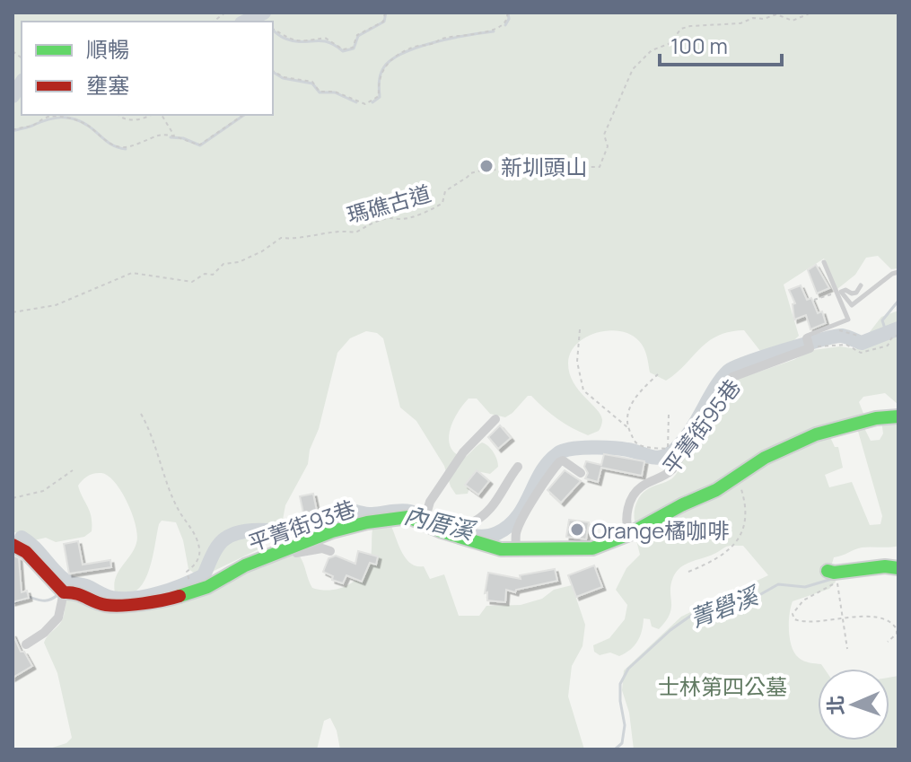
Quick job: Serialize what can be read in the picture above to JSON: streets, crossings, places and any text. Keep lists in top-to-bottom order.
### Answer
{
  "streets": {
    "street": ["平菁街95巷", "平菁街93巷"],
    "path": ["瑪礁古道"]
  },
  "crossings": [
    ["平菁街95巷", "平菁街93巷"]
  ],
  "water": ["內厝溪", "菁礐溪"],
  "parks": ["士林第四公墓"],
  "places": ["新圳頭山", "Orange橘咖啡"],
  "legend": ["順暢", "壅塞"],
  "scale_bar": "100 m",
  "north": "left"
}
